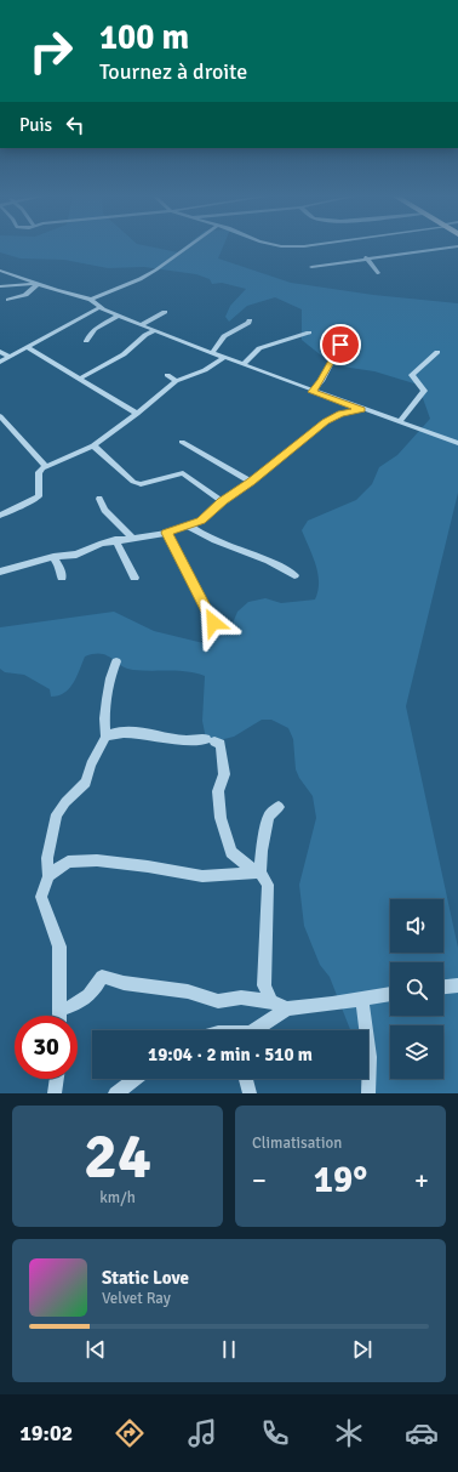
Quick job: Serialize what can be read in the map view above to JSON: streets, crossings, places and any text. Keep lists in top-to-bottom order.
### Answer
{
  "page": {
    "turn": ["100 m", "Tournez à droite"],
    "then": "Puis",
    "limit": "30",
    "trip": "19:04 · 2 min · 510 m",
    "tile": [
      ["24", "km/h"],
      "Climatisation"
    ],
    "heat": ["−", "19°", "+"],
    "song": ["Static Love", "Velvet Ray"],
    "tabs": "19:02"
  }
}
